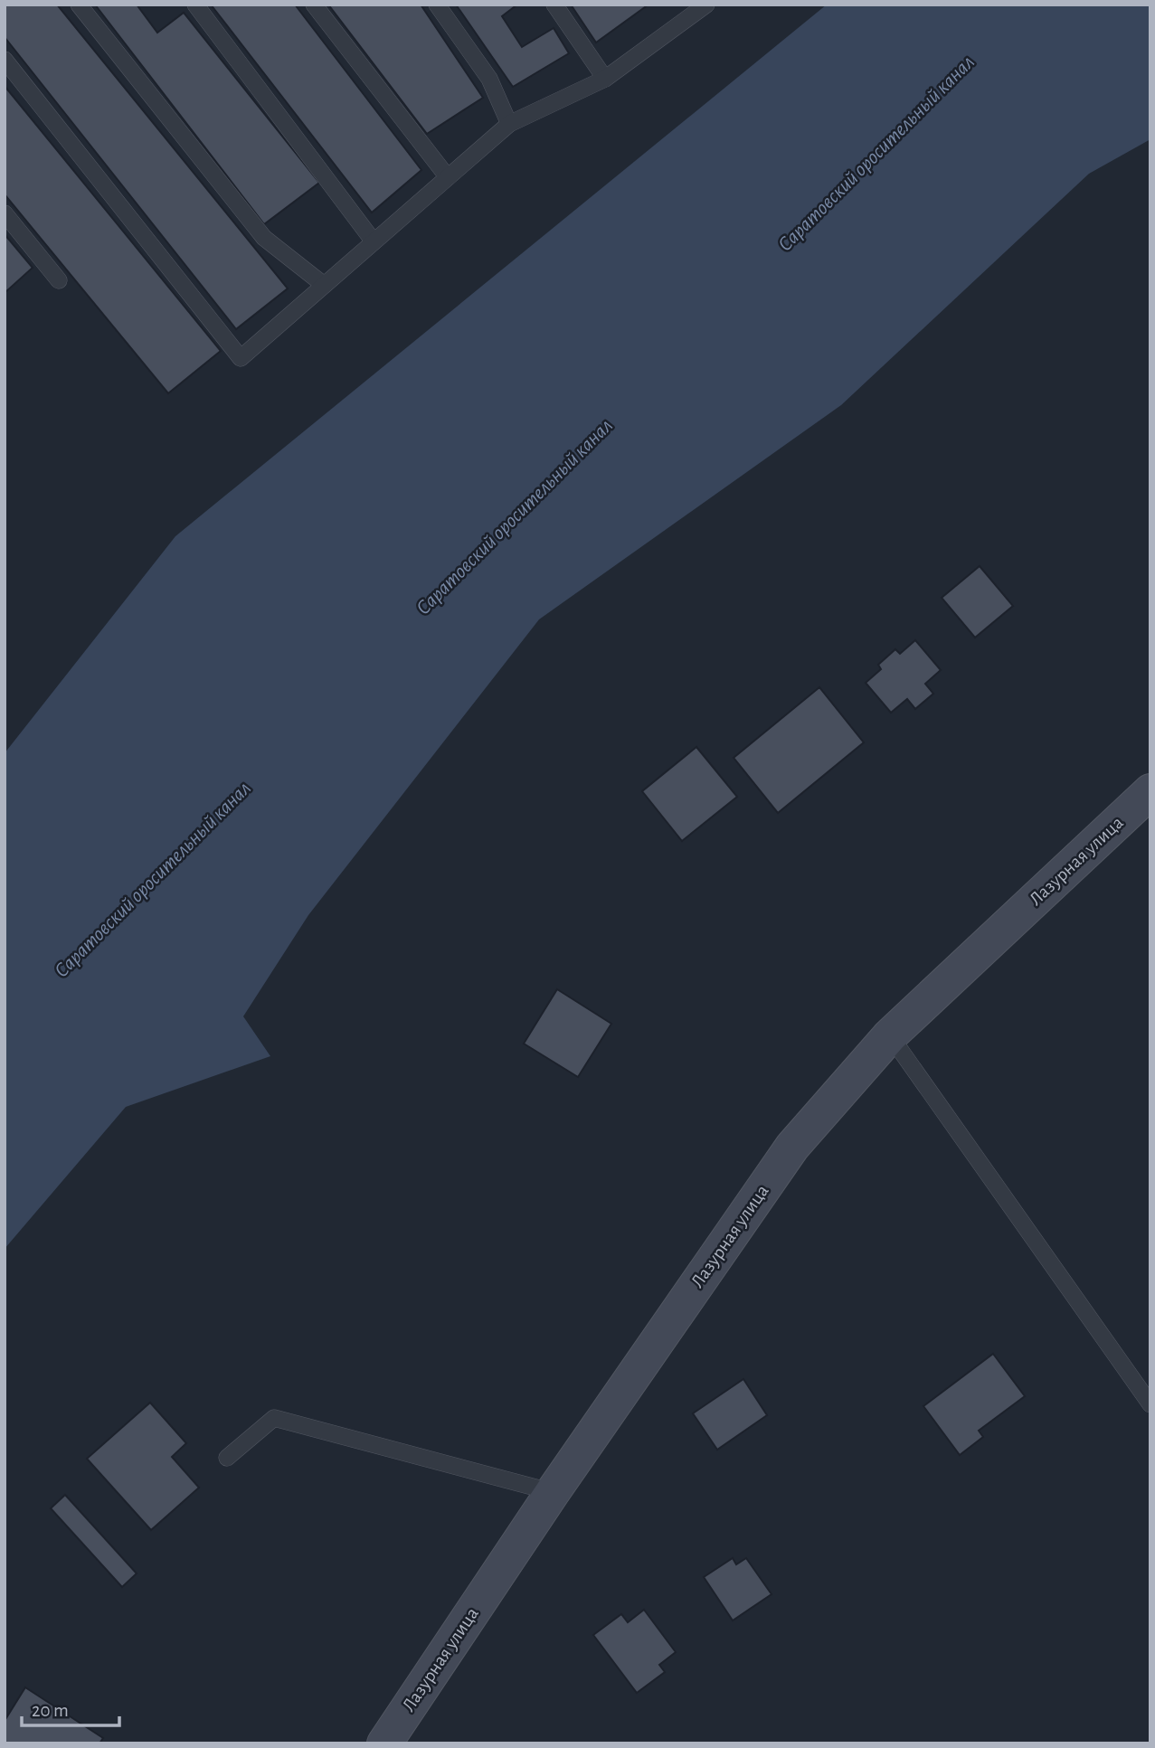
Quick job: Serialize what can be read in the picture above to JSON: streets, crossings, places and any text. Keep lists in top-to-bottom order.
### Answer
{
  "streets": {
    "street": ["Лазурная улица"]
  },
  "water": ["Саратовский оросительный канал"],
  "scale_bar": "20 m"
}
